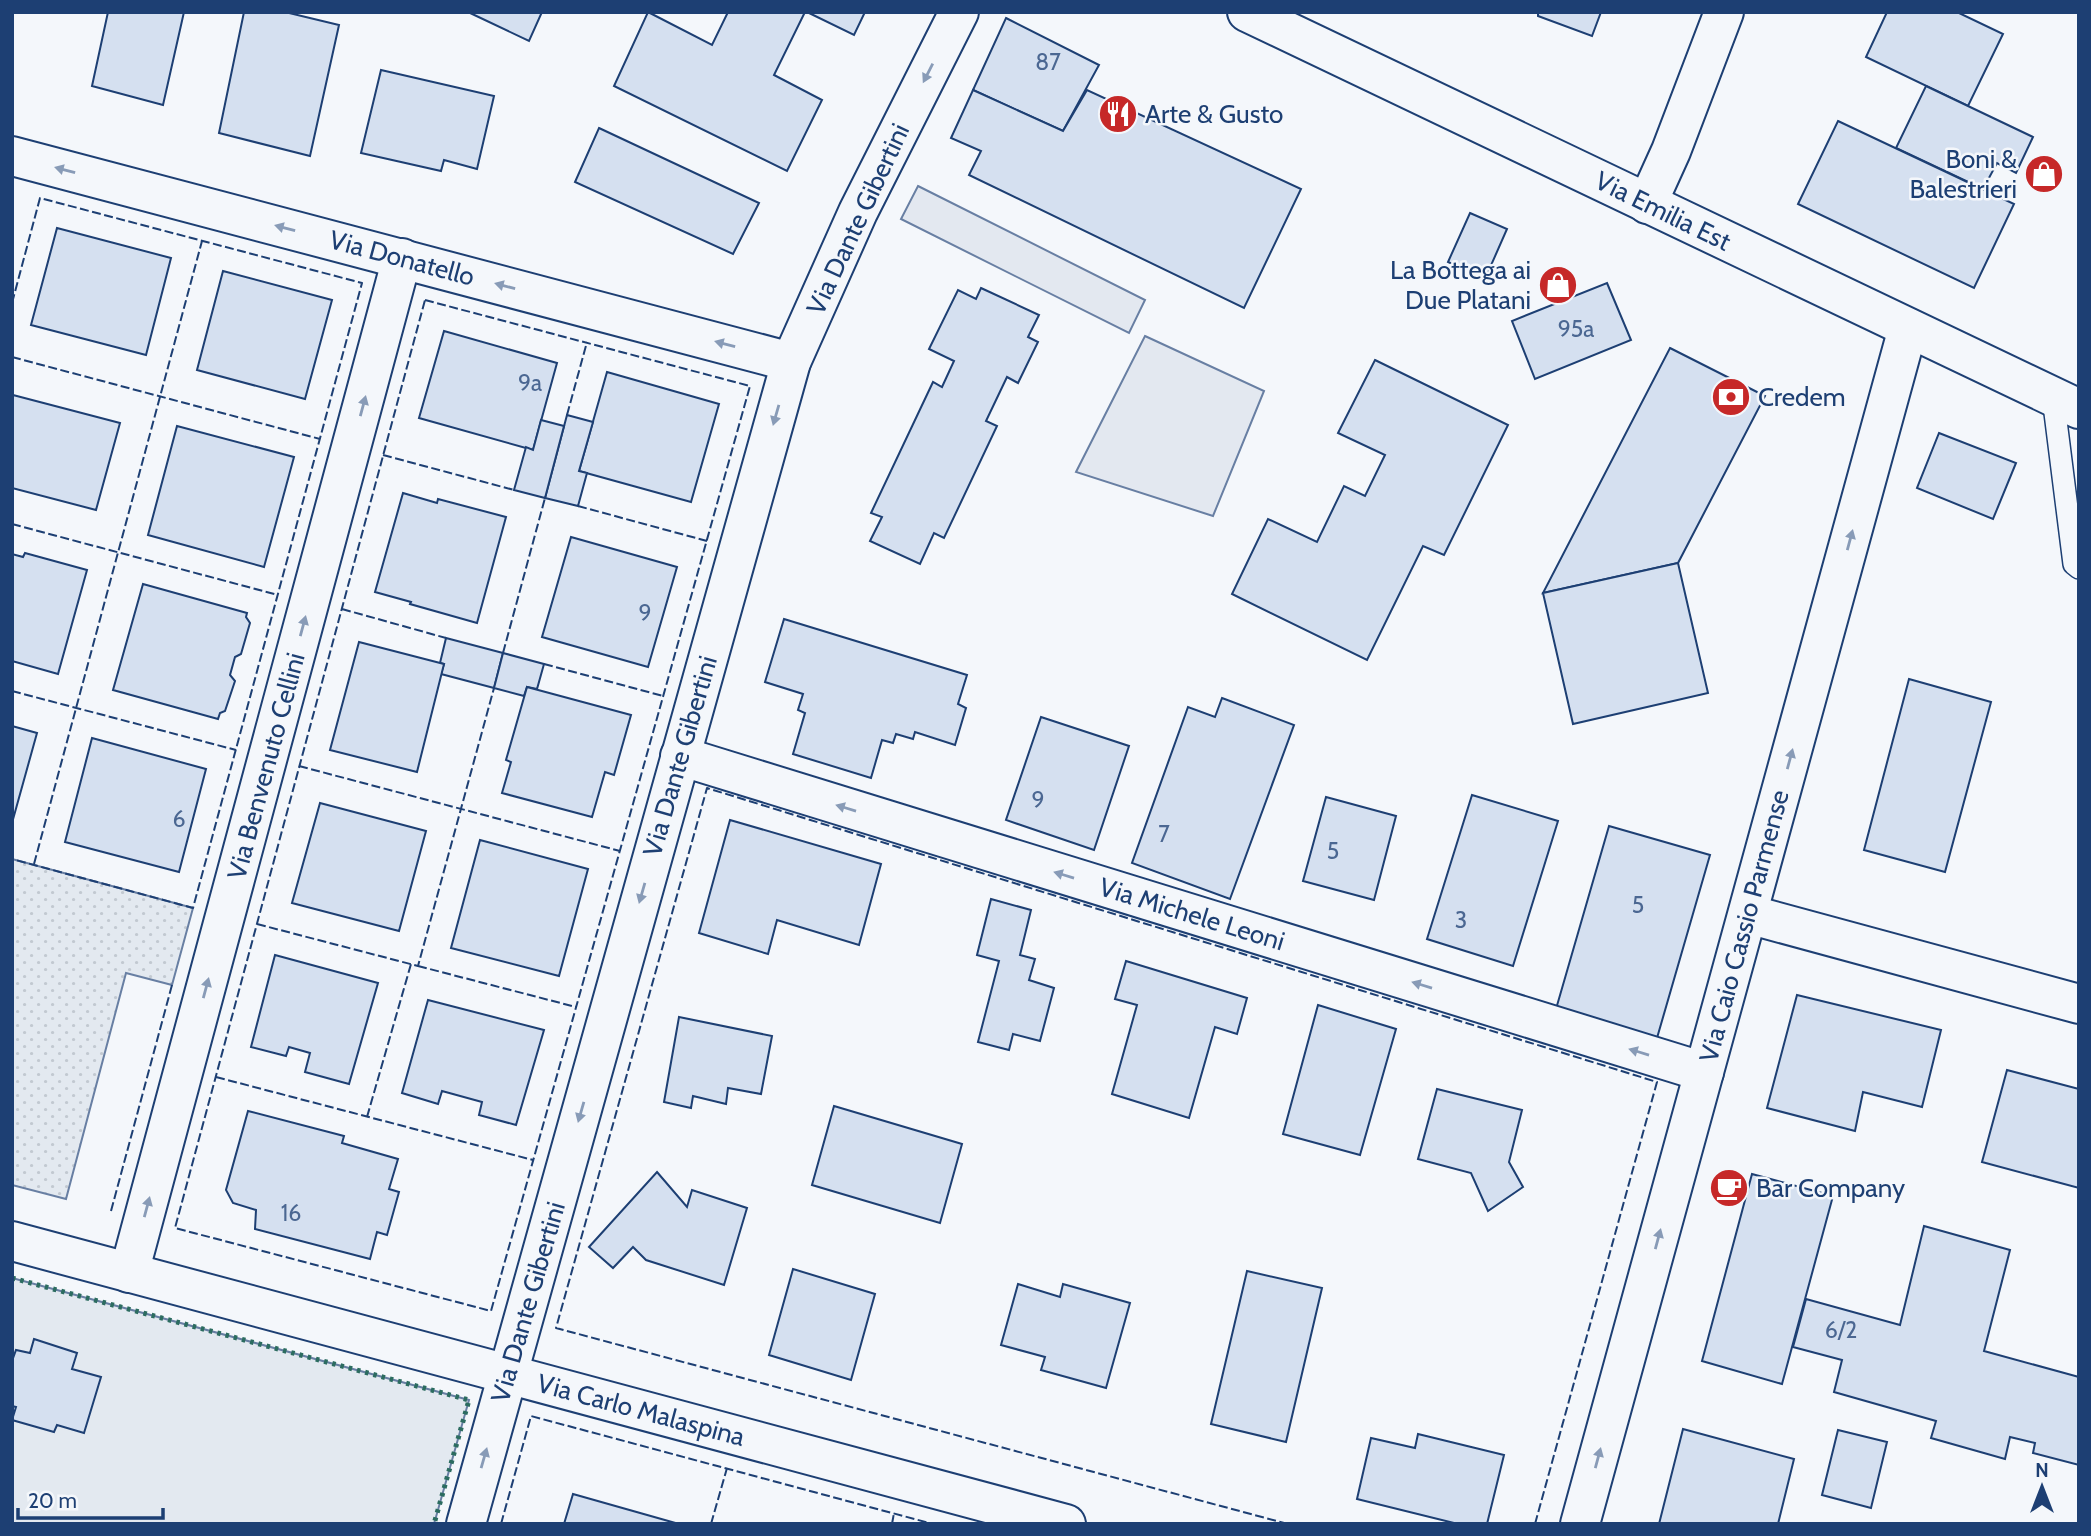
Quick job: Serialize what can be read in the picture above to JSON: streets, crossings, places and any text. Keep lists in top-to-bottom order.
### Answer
{
  "streets": {
    "street": [
      "Via Emilia Est",
      "Via Dante Gibertini",
      "Via Donatello",
      "Via Benvenuto Cellini",
      "Via Michele Leoni",
      "Via Caio Cassio Parmense",
      "Via Carlo Malaspina"
    ]
  },
  "crossings": [
    ["Via Emilia Est", "Via Caio Cassio Parmense"],
    ["Via Dante Gibertini", "Via Donatello"],
    ["Via Dante Gibertini", "Via Michele Leoni"],
    ["Via Dante Gibertini", "Via Carlo Malaspina"],
    ["Via Donatello", "Via Benvenuto Cellini"],
    ["Via Benvenuto Cellini", "Via Carlo Malaspina"],
    ["Via Michele Leoni", "Via Caio Cassio Parmense"]
  ],
  "one_way": [
    "Via Dante Gibertini",
    "Via Donatello",
    "Via Benvenuto Cellini",
    "Via Michele Leoni",
    "Via Caio Cassio Parmense"
  ],
  "places": {
    "restaurant": ["Arte & Gusto"],
    "shop": ["Boni & Balestrieri", "La Bottega ai Due Platani"],
    "bank": ["Credem"],
    "cafe": ["Bar Company"]
  },
  "house_numbers": [
    "87",
    "95a",
    "9a",
    "9",
    "9",
    "6",
    "7",
    "5",
    "5",
    "3",
    "16",
    "6/2"
  ],
  "scale_bar": "20 m",
  "north": "top"
}
